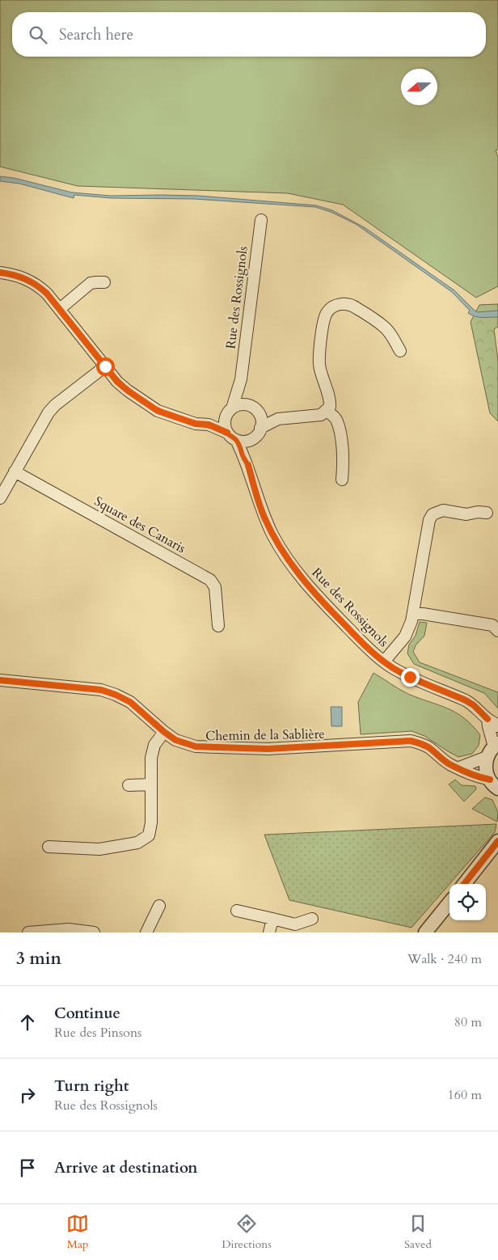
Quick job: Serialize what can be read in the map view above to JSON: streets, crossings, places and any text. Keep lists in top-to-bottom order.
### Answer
{
  "streets": {
    "street": ["Rue des Rossignols", "Square des Canaris", "Chemin de la Sablière"]
  },
  "north": "left",
  "page": {
    "search": "Search here",
    "heading": ["3 min", "Walk · 240 m"],
    "list": [
      ["Continue", "Rue des Pinsons", "80 m"],
      ["Turn right", "Rue des Rossignols", "160 m"],
      "Arrive at destination"
    ],
    "nav": ["Map", "Directions", "Saved"]
  }
}
